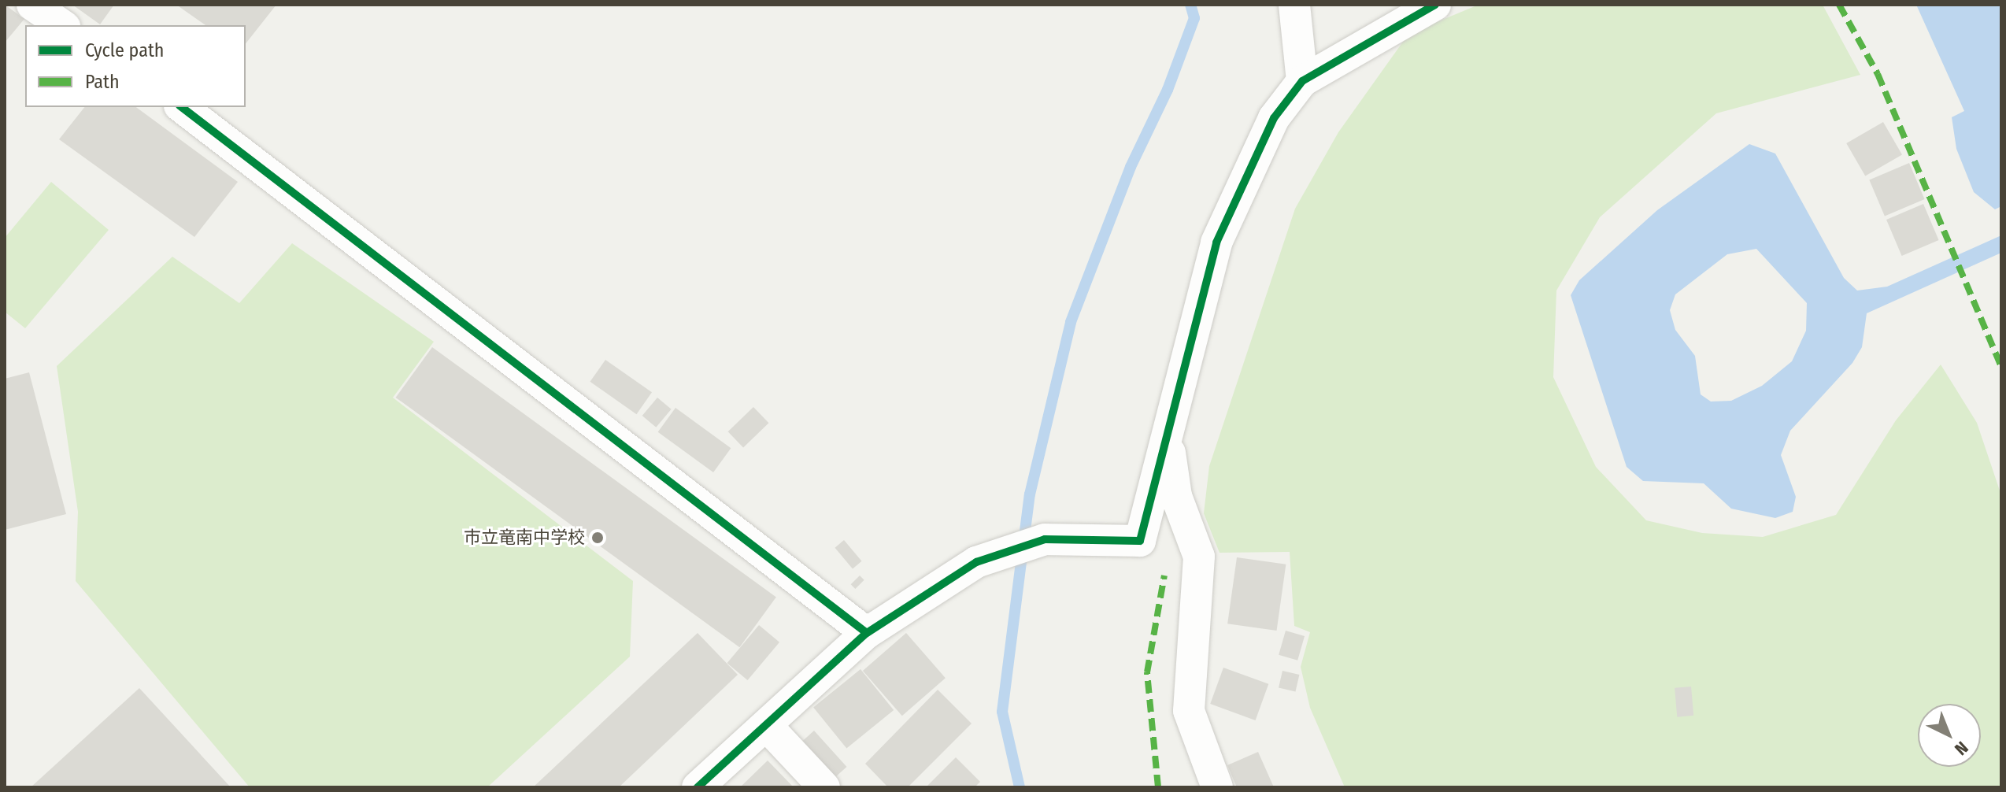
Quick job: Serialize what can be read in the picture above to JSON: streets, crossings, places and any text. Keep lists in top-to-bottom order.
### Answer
{
  "places": ["市立竜南中学校"],
  "legend": ["Cycle path", "Path"],
  "north": "bottom right"
}
